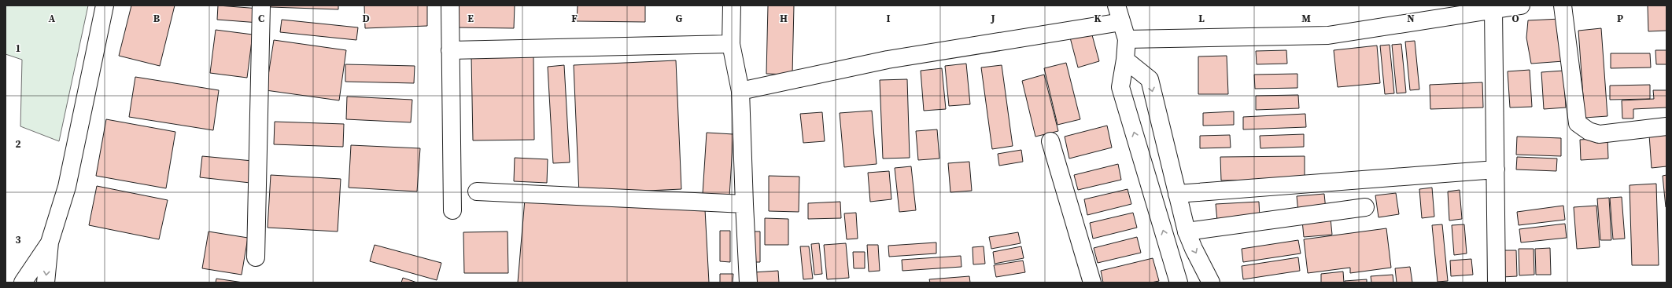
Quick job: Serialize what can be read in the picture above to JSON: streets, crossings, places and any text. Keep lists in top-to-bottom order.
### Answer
{
  "grid": {
    "columns": [
      "A",
      "B",
      "C",
      "D",
      "E",
      "F",
      "G",
      "H",
      "I",
      "J",
      "K",
      "L",
      "M",
      "N",
      "O",
      "P"
    ],
    "rows": ["1", "2", "3"]
  }
}
